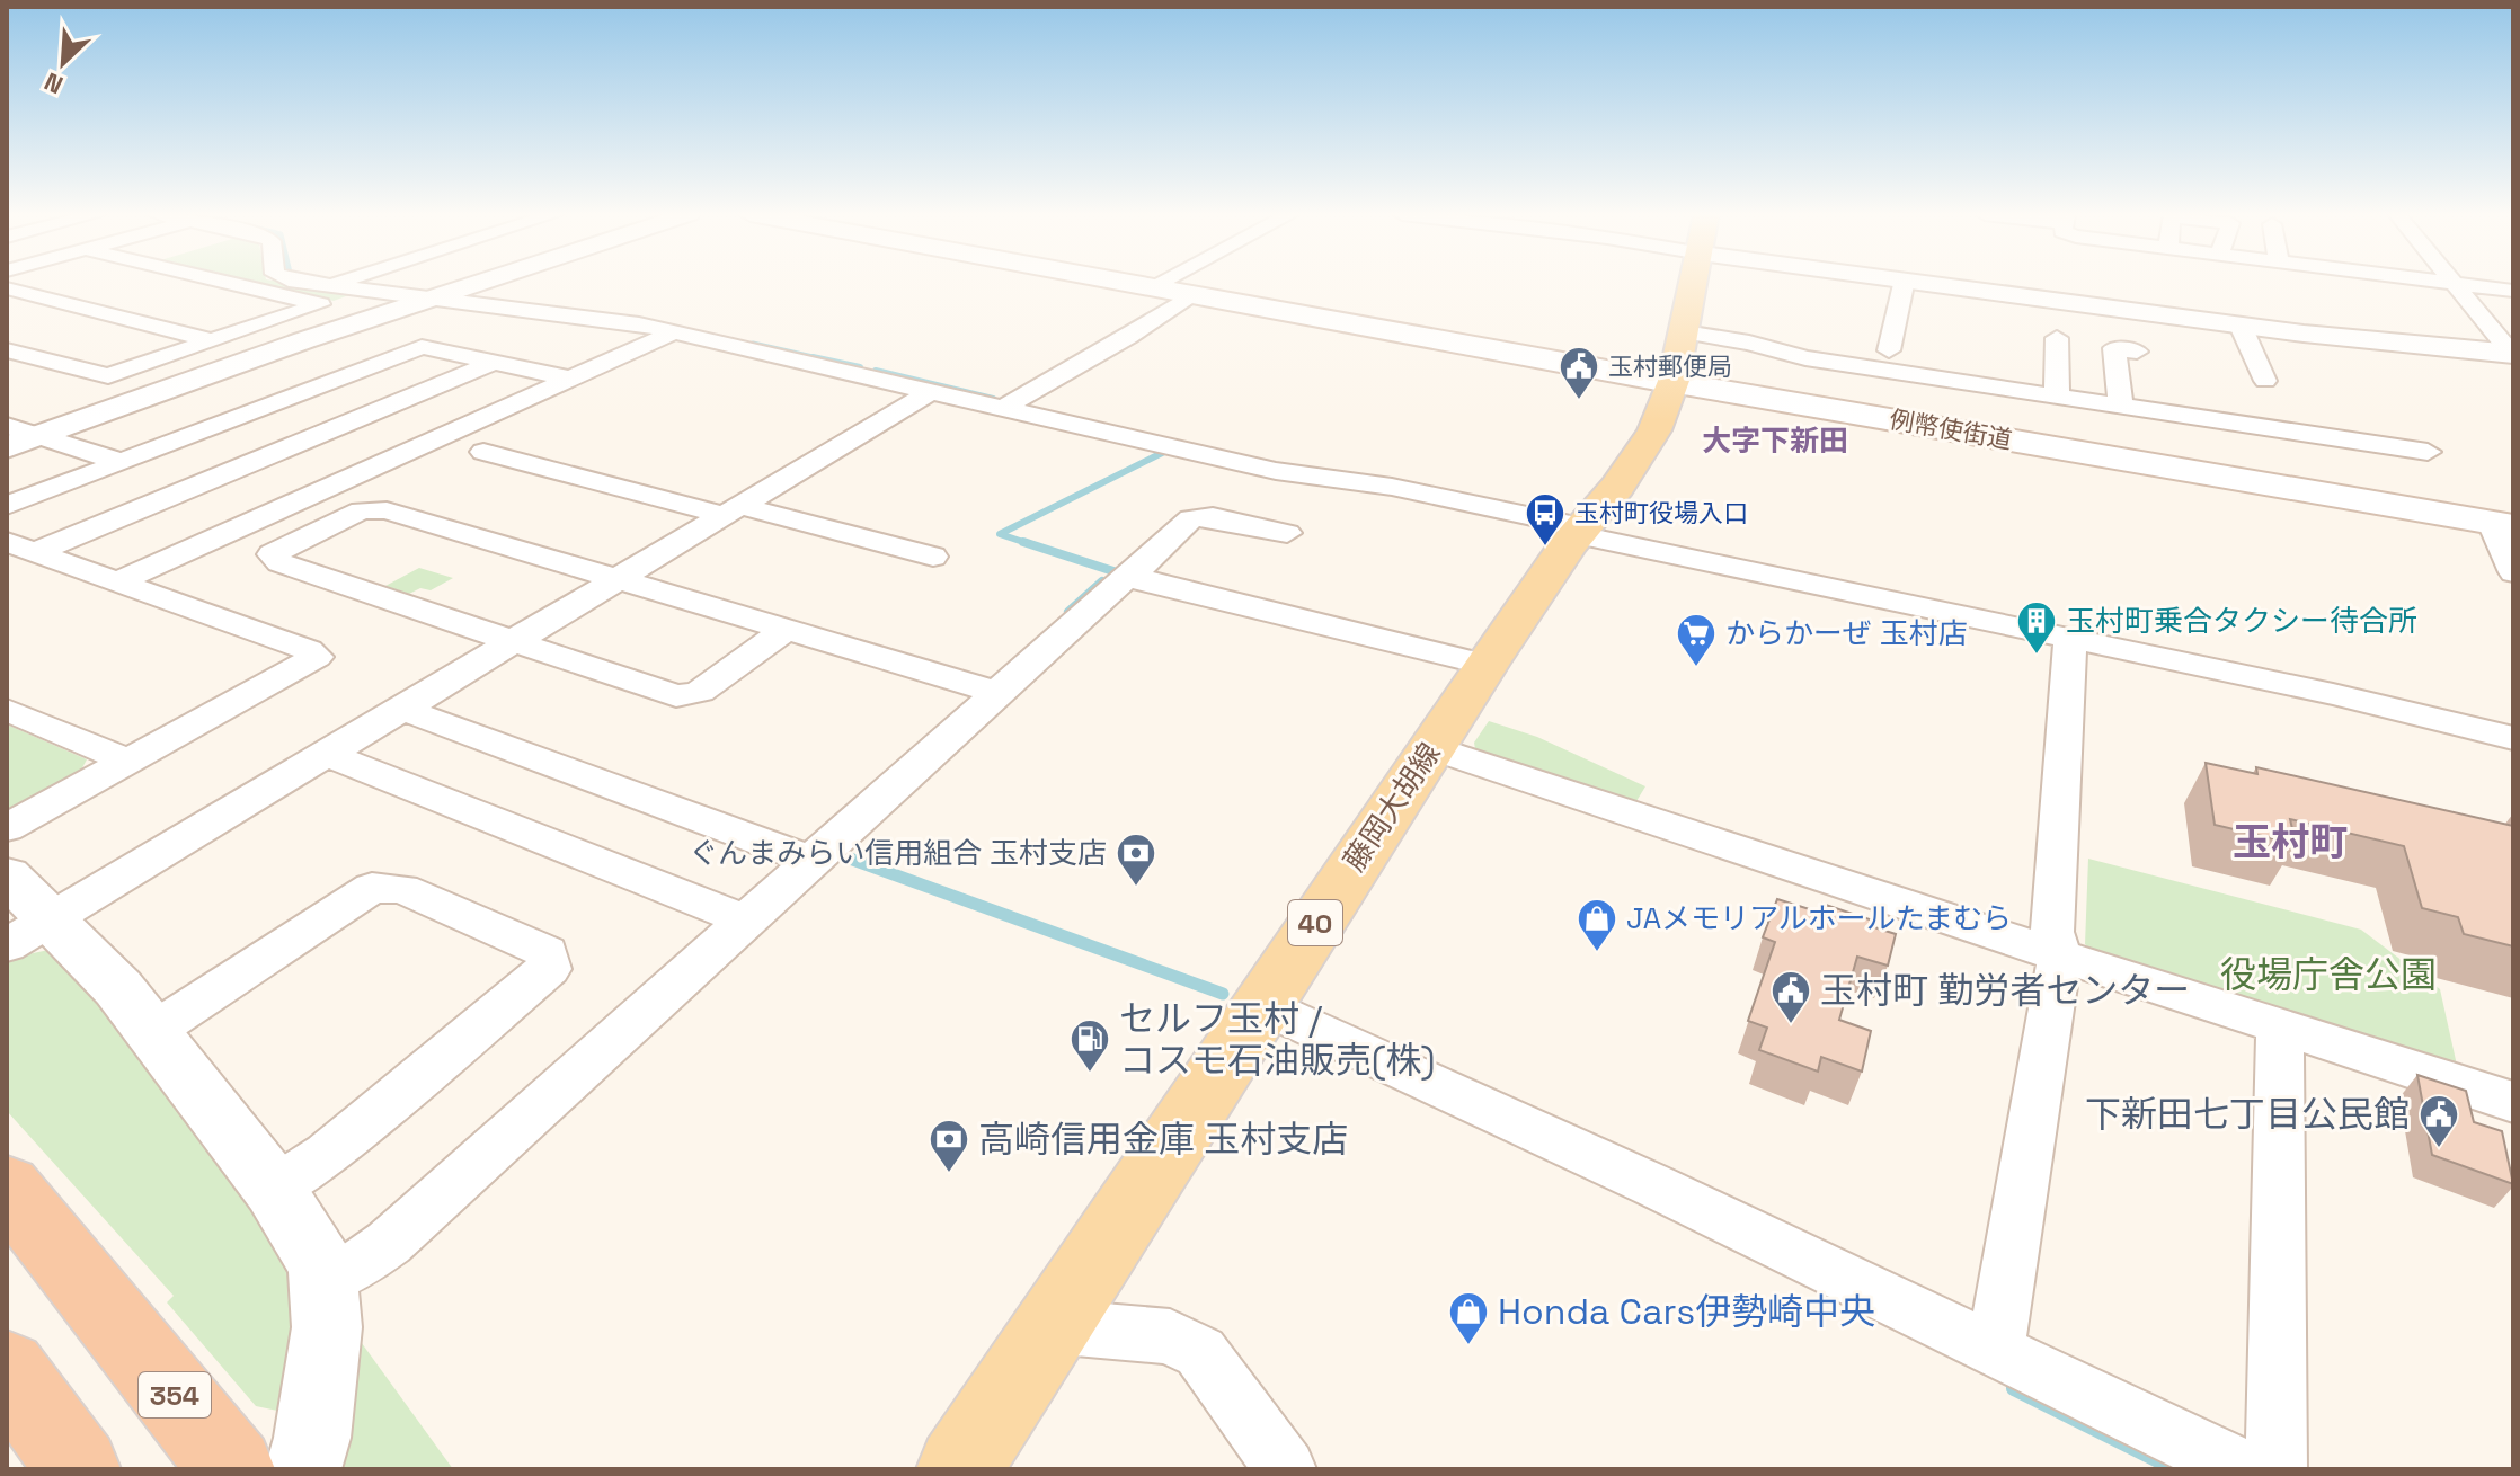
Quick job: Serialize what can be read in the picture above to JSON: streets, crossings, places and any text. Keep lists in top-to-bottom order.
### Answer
{
  "streets": {
    "highway": ["354"],
    "main road": ["例幣使街道", "藤岡大胡線", "40"]
  },
  "crossings": [
    ["例幣使街道", "藤岡大胡線"]
  ],
  "districts": ["大字下新田", "玉村町"],
  "parks": ["役場庁舎公園"],
  "places": {
    "public building": ["玉村郵便局", "玉村町 勤労者センター", "下新田七丁目公民館"],
    "bus stop": ["玉村町役場入口"],
    "building": ["玉村町乗合タクシー待合所"],
    "supermarket": ["からかーぜ 玉村店"],
    "bank": ["ぐんまみらい信用組合 玉村支店", "高崎信用金庫 玉村支店"],
    "shop": ["JAメモリアルホールたまむら", "Honda Cars伊勢崎中央"],
    "fuel station": ["セルフ玉村 / コスモ石油販売(株)"]
  },
  "north": "bottom left"
}
